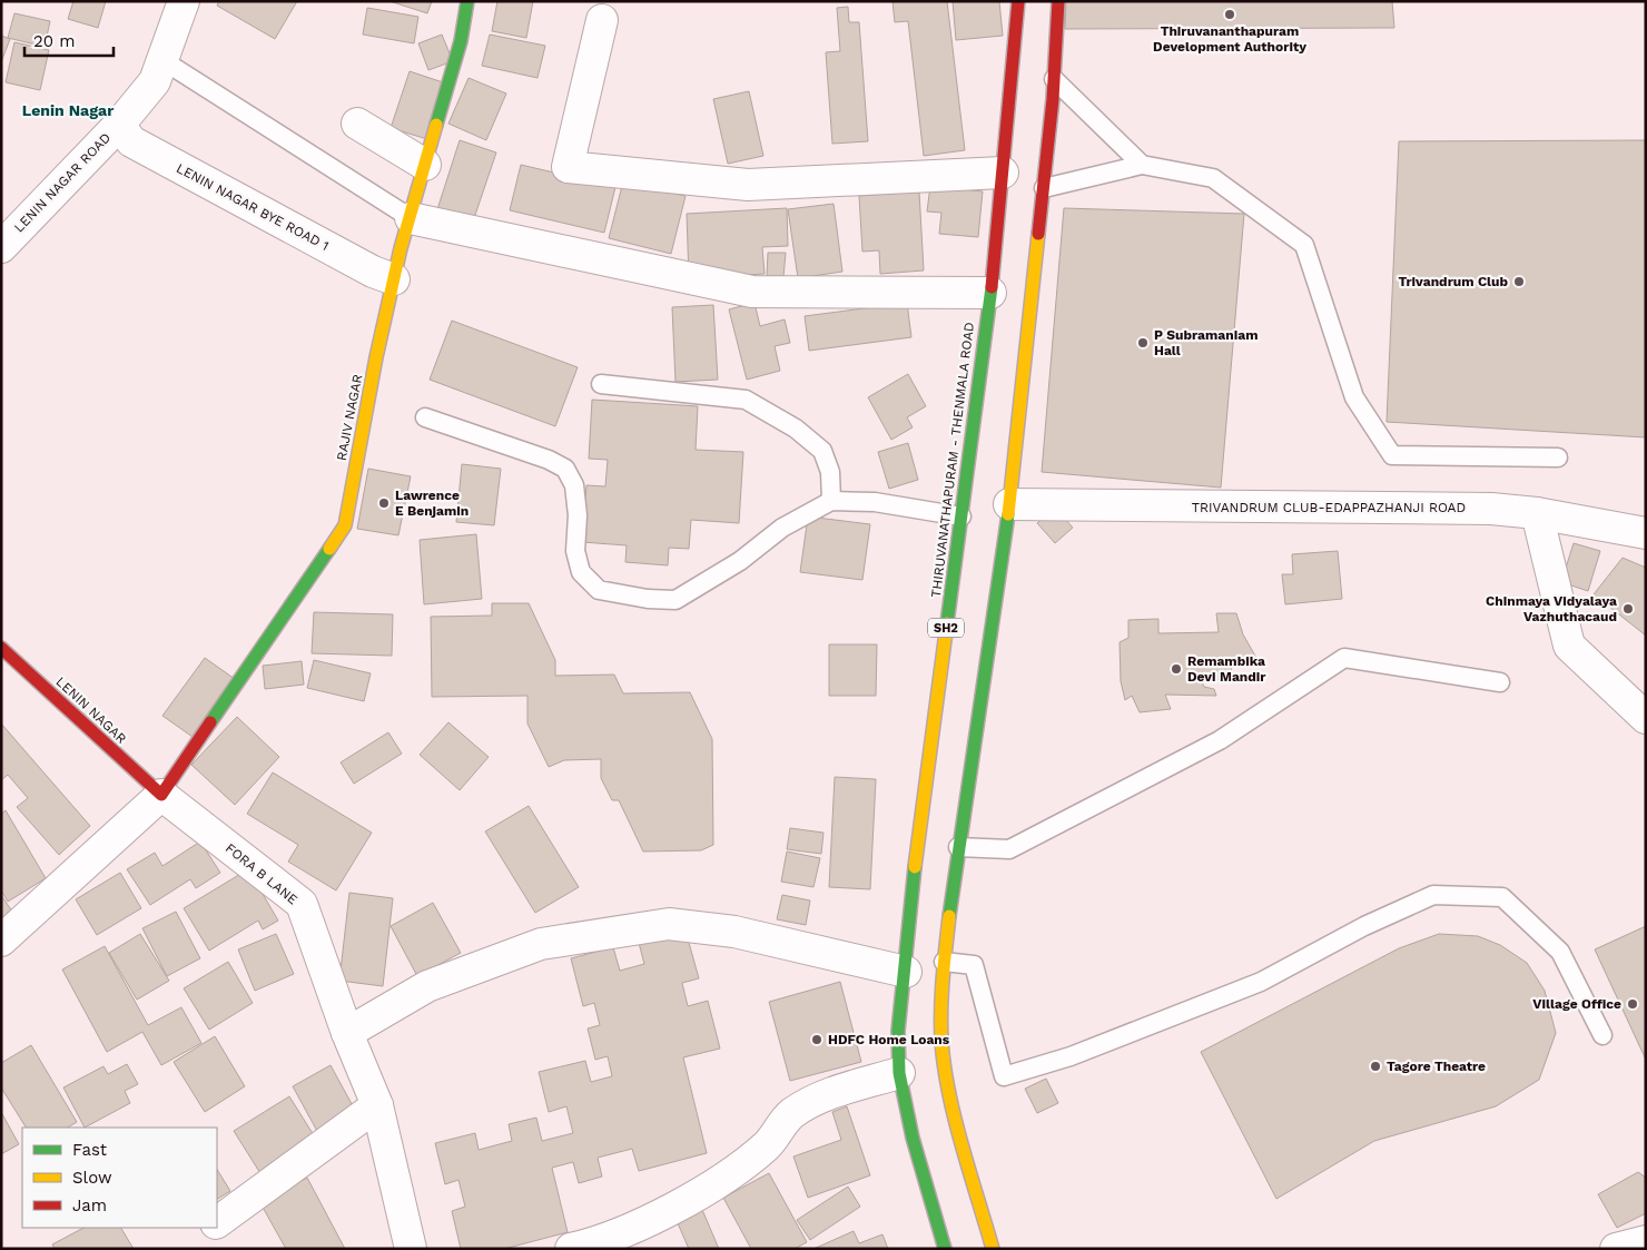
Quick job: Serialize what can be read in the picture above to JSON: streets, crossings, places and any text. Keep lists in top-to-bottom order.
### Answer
{
  "streets": {
    "main road": [
      "RAJIV NAGAR",
      "THIRUVANATHAPURAM - THENMALA ROAD",
      "SH2",
      "LENIN NAGAR"
    ],
    "street": [
      "LENIN NAGAR ROAD",
      "LENIN NAGAR BYE ROAD 1",
      "TRIVANDRUM CLUB-EDAPPAZHANJI ROAD",
      "FORA B LANE"
    ]
  },
  "crossings": [
    ["LENIN NAGAR ROAD", "LENIN NAGAR BYE ROAD 1"],
    ["LENIN NAGAR BYE ROAD 1", "RAJIV NAGAR"],
    ["RAJIV NAGAR", "LENIN NAGAR"],
    ["RAJIV NAGAR", "FORA B LANE"],
    ["LENIN NAGAR", "FORA B LANE"]
  ],
  "districts": ["Lenin Nagar"],
  "places": [
    "Thiruvananthapuram Development Authority",
    "Trivandrum Club",
    "P Subramaniam Hall",
    "Lawrence E Benjamin",
    "Chinmaya Vidyalaya Vazhuthacaud",
    "Remambika Devi Mandir",
    "Village Office",
    "HDFC Home Loans",
    "Tagore Theatre"
  ],
  "legend": ["Fast", "Slow", "Jam"],
  "scale_bar": "20 m"
}
